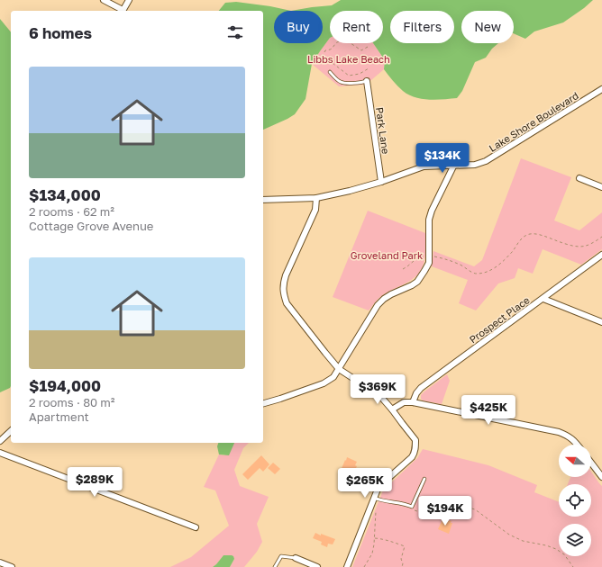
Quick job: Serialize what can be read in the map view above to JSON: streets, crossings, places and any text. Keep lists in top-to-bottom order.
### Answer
{
  "streets": {
    "street": ["Lake Shore Boulevard", "Park Lane", "Prospect Place"]
  },
  "crossings": [
    ["Lake Shore Boulevard", "Park Lane"]
  ],
  "parks": ["Libbs Lake Beach", "Groveland Park"],
  "north": "left",
  "page": {
    "chip": [
      "Buy",
      "Rent",
      "Filters",
      "New"
    ],
    "heading": "6 homes",
    "list": [
      {
        "name": "$134,000",
        "note": "2 rooms · 62 m² · Cottage Grove Avenue"
      },
      {
        "name": "$194,000",
        "note": "2 rooms · 80 m² · Apartment"
      }
    ],
    "price": [
      "$134K",
      "$369K",
      "$425K",
      "$289K",
      "$265K",
      "$194K"
    ]
  }
}
